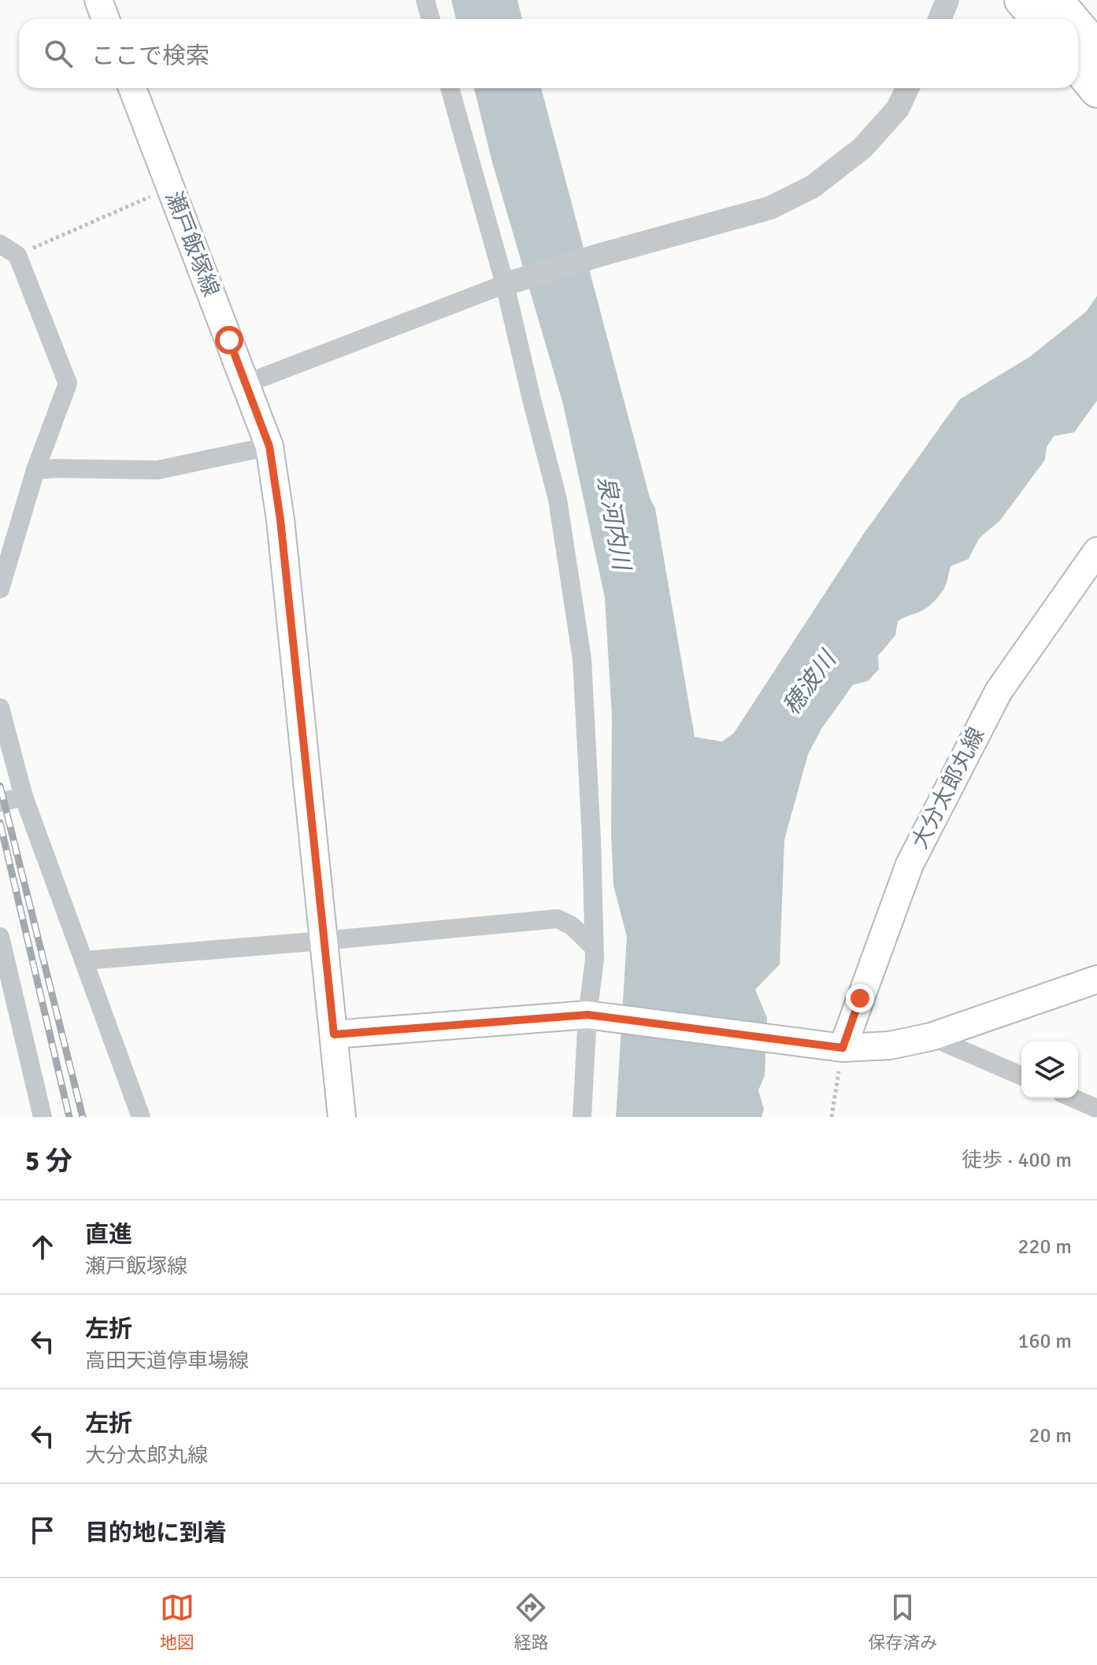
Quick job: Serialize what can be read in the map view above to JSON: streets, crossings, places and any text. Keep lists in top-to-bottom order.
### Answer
{
  "streets": {
    "main road": ["瀬戸飯塚線", "大分太郎丸線"]
  },
  "water": ["泉河内川", "穂波川"],
  "page": {
    "search": "ここで検索",
    "heading": ["5 分", "徒歩 · 400 m"],
    "list": [
      ["直進", "瀬戸飯塚線", "220 m"],
      ["左折", "高田天道停車場線", "160 m"],
      ["左折", "大分太郎丸線", "20 m"],
      "目的地に到着"
    ],
    "nav": ["地図", "経路", "保存済み"]
  }
}
